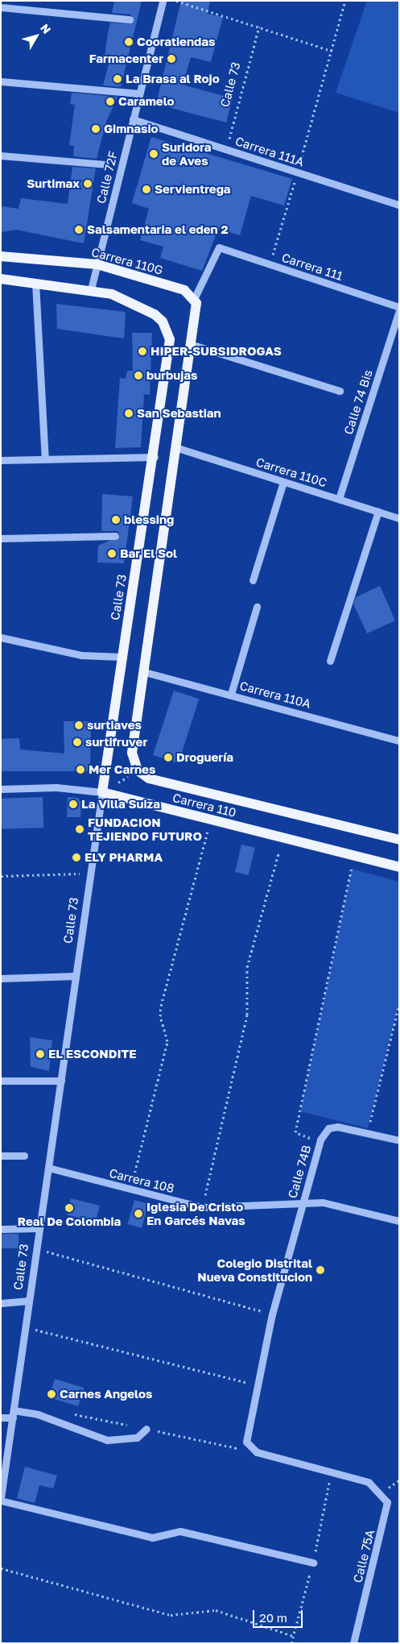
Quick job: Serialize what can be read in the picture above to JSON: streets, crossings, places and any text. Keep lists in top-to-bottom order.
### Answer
{
  "streets": {
    "main road": ["Calle 73", "Carrera 110G", "Carrera 110"],
    "street": [
      "Carrera 111A",
      "Calle 72F",
      "Carrera 111",
      "Calle 74 Bis",
      "Carrera 110C",
      "Carrera 110A",
      "Calle 74B",
      "Carrera 108",
      "Calle 75A"
    ]
  },
  "crossings": [
    ["Calle 73", "Carrera 111A"],
    ["Calle 73", "Calle 72F"],
    ["Calle 73", "Carrera 110"],
    ["Calle 73", "Carrera 108"],
    ["Carrera 111A", "Calle 72F"],
    ["Calle 72F", "Carrera 110G"],
    ["Carrera 110G", "Carrera 111"],
    ["Calle 74 Bis", "Carrera 110C"],
    ["Calle 74B", "Carrera 108"],
    ["Calle 74B", "Calle 75A"]
  ],
  "places": [
    "Cooratiendas",
    "Farmacenter",
    "La Brasa al Rojo",
    "Caramelo",
    "Gimnasio",
    "Suridora de Aves",
    "Surtimax",
    "Servientrega",
    "Salsamentaria el eden 2",
    "HIPER-SUBSIDROGAS",
    "burbujas",
    "San Sebastian",
    "blessing",
    "Bar El Sol",
    "surtiaves",
    "surtifruver",
    "Droguería",
    "Mer Carnes",
    "La Villa Suiza",
    "FUNDACION TEJIENDO FUTURO",
    "ELY PHARMA",
    "EL ESCONDITE",
    "Real De Colombia",
    "Iglesia De Cristo En Garcés Navas",
    "Colegio Distrital Nueva Constitucion",
    "Carnes Angelos"
  ],
  "scale_bar": "20 m",
  "north": "top right"
}
